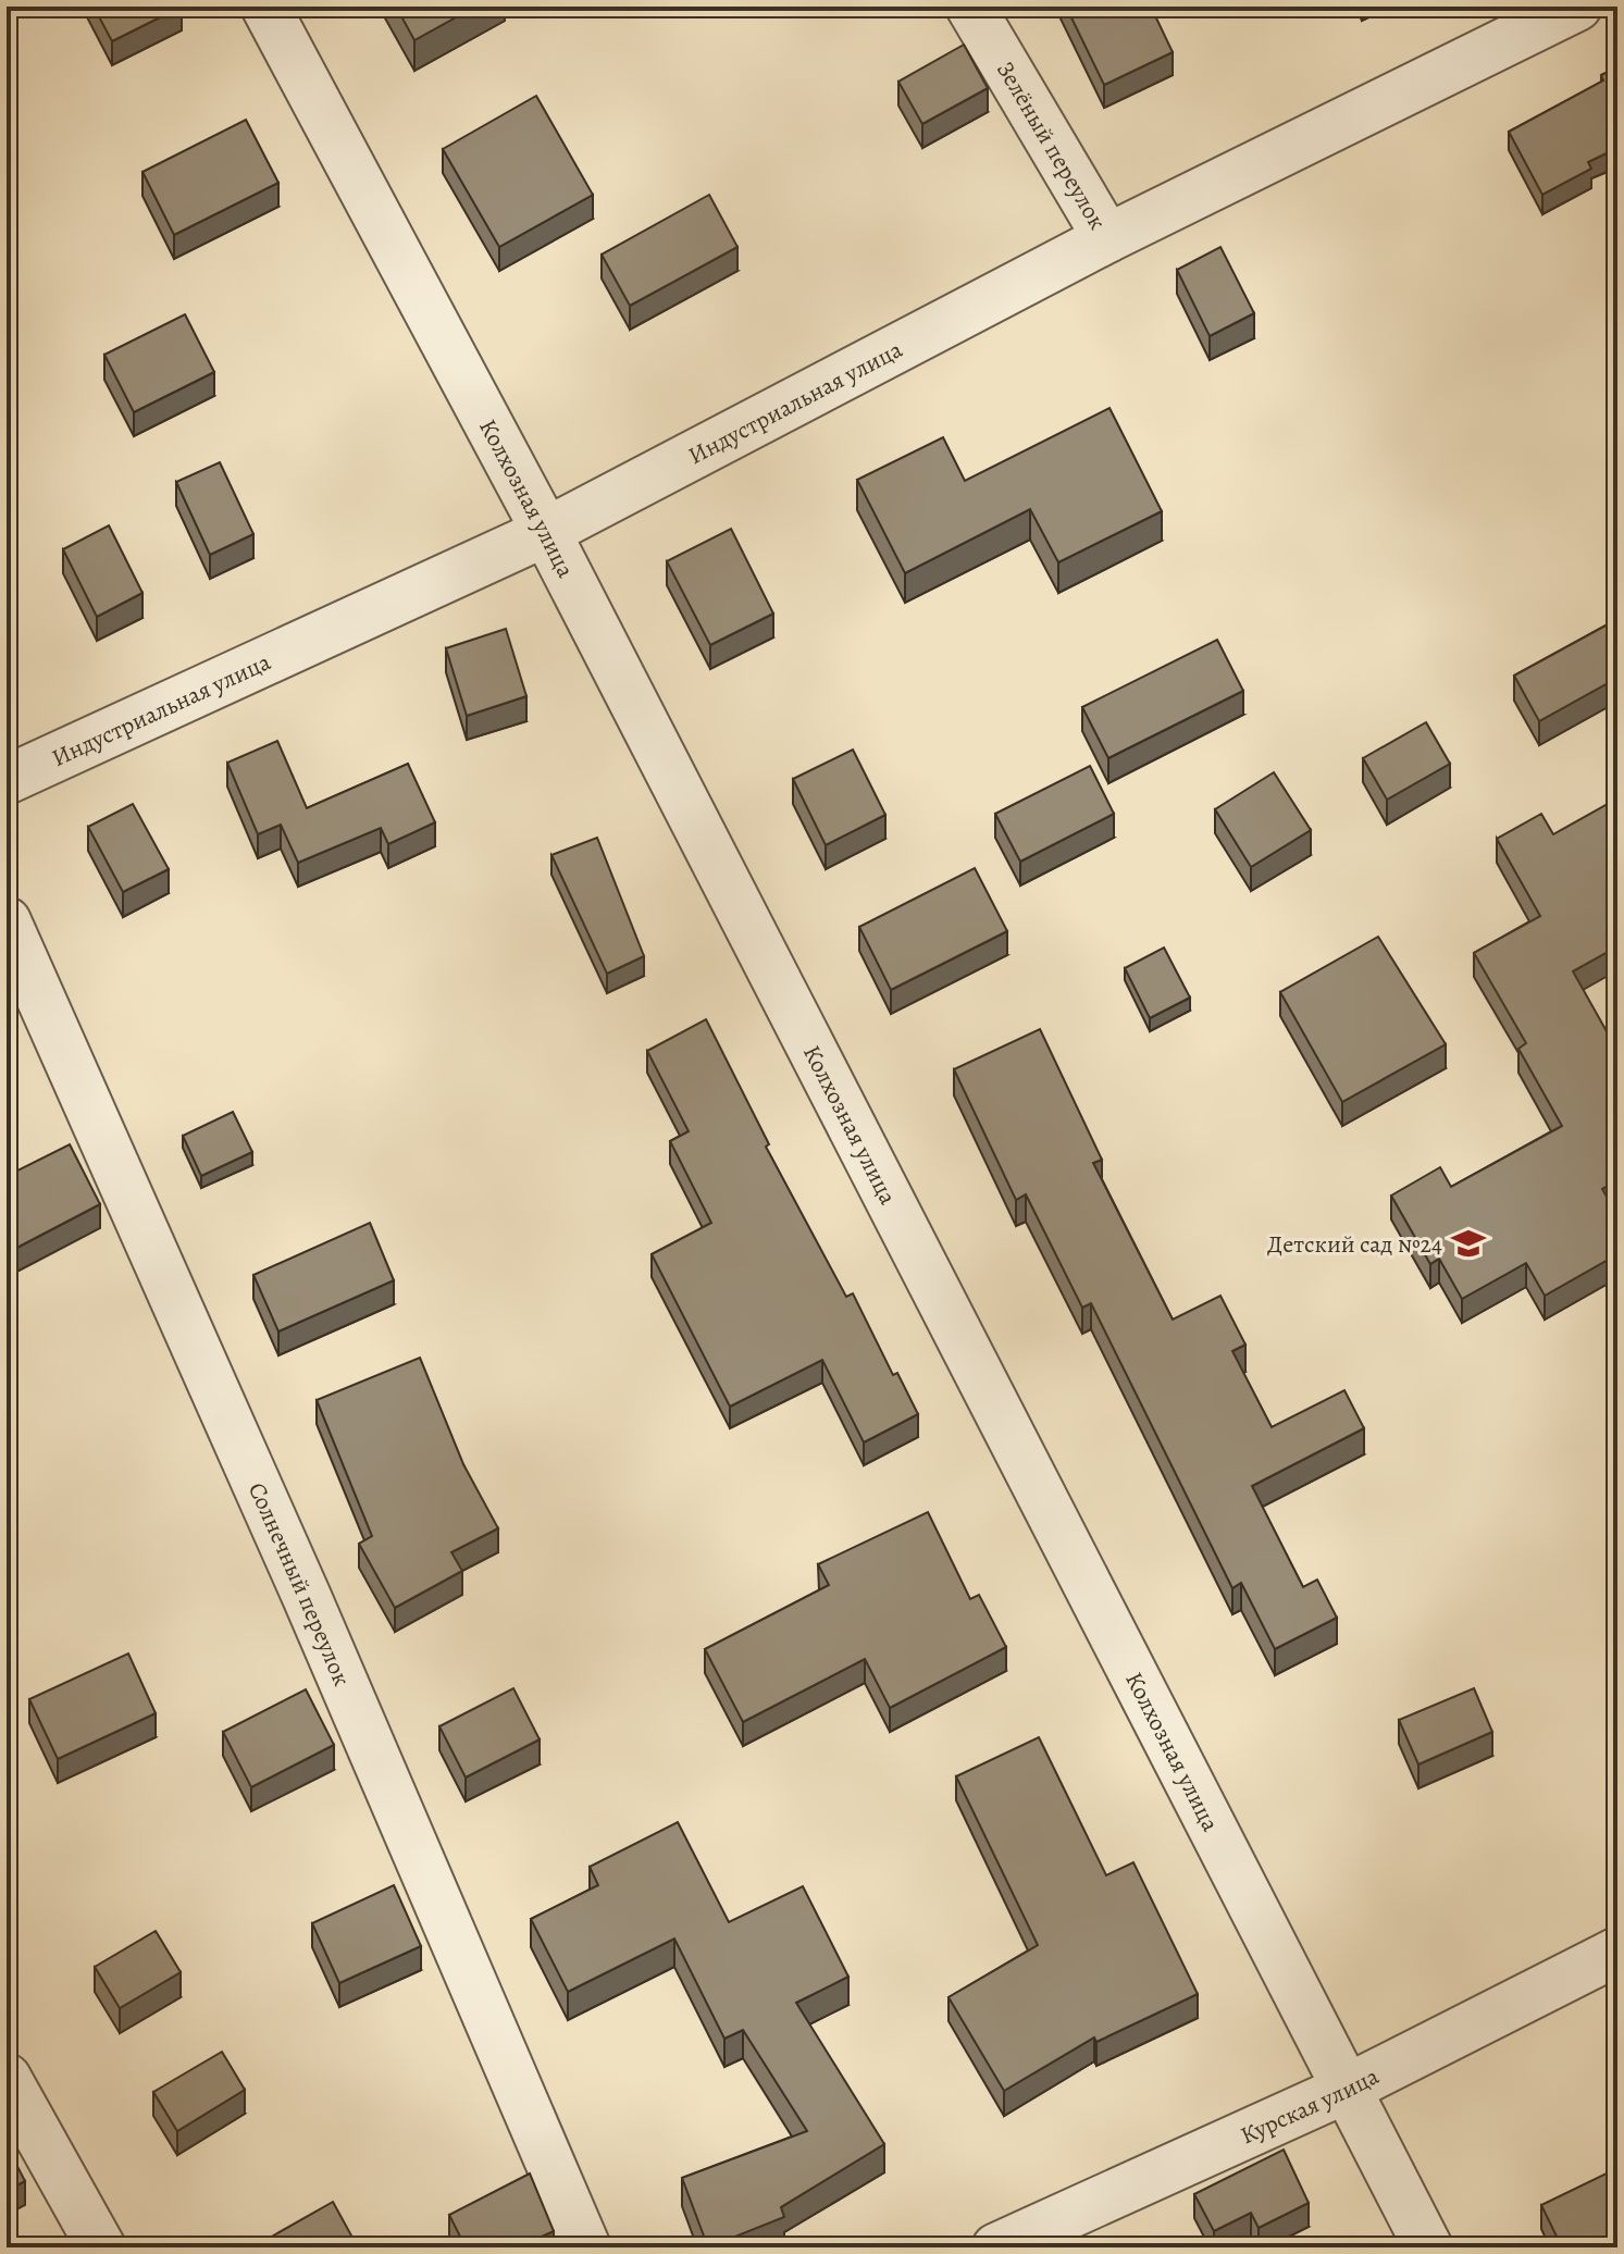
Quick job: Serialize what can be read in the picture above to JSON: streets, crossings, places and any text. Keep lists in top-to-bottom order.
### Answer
{
  "streets": {
    "street": [
      "Зелёный переулок",
      "Индустриальная улица",
      "Колхозная улица",
      "Солнечный переулок",
      "Курская улица"
    ]
  },
  "crossings": [
    ["Зелёный переулок", "Индустриальная улица"],
    ["Индустриальная улица", "Колхозная улица"],
    ["Колхозная улица", "Курская улица"]
  ],
  "places": {
    "school or university": ["Детский сад №24"]
  }
}
